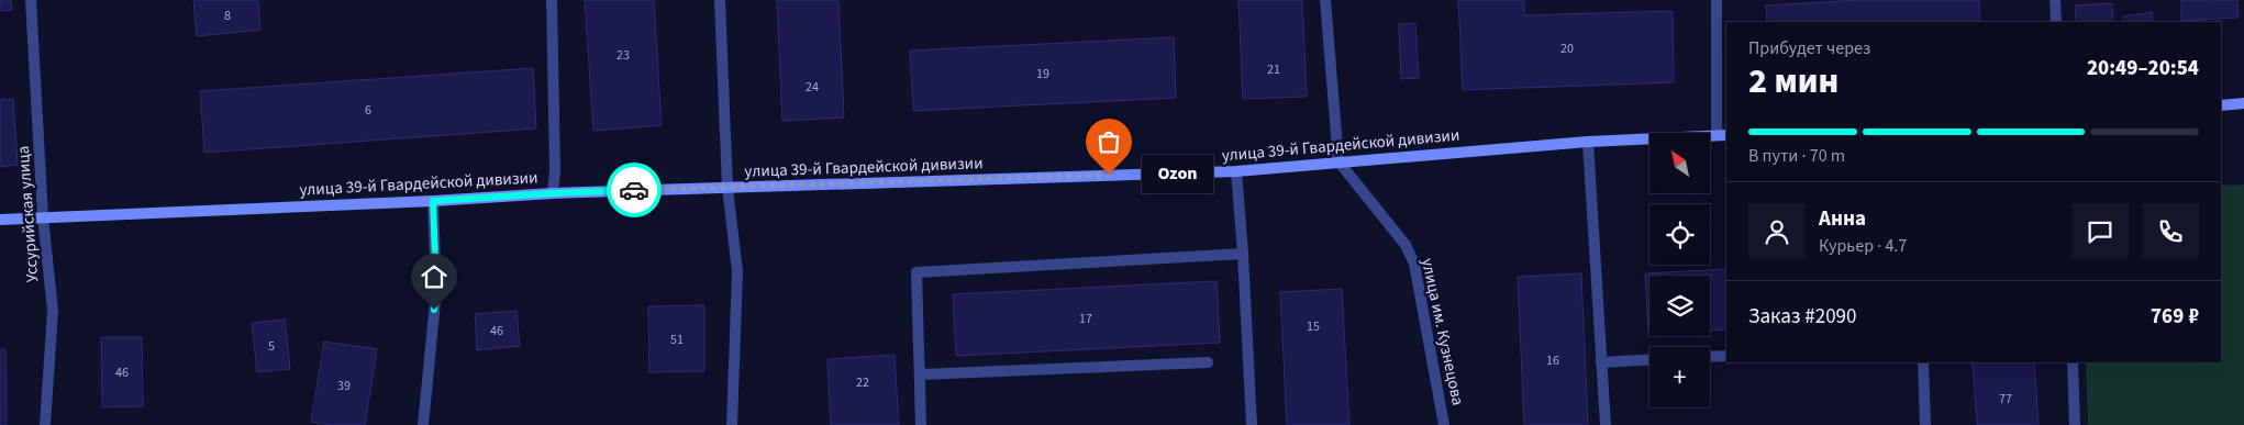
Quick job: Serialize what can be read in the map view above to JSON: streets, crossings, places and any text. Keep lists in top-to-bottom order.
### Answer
{
  "streets": {
    "main road": ["улица 39-й Гвардейской дивизии"],
    "street": ["Уссурийская улица", "улица им. Кузнецова"]
  },
  "crossings": [
    ["улица 39-й Гвардейской дивизии", "Уссурийская улица"],
    ["улица 39-й Гвардейской дивизии", "улица им. Кузнецова"]
  ],
  "places": ["Ozon"],
  "house_numbers": [
    "8",
    "20",
    "23",
    "21",
    "19",
    "24",
    "6",
    "17",
    "15",
    "46",
    "51",
    "5",
    "16",
    "46",
    "22",
    "39",
    "77"
  ],
  "north": "top left",
  "page": {
    "heading": ["2 мин", "Прибудет через", "20:49–20:54"],
    "panel": [
      "Анна",
      "Курьер · 4.7",
      "Заказ #2090",
      "769 ₽"
    ],
    "bar": "В пути · 70 m",
    "map_buttons": "+",
    "bubble": "Ozon"
  }
}
